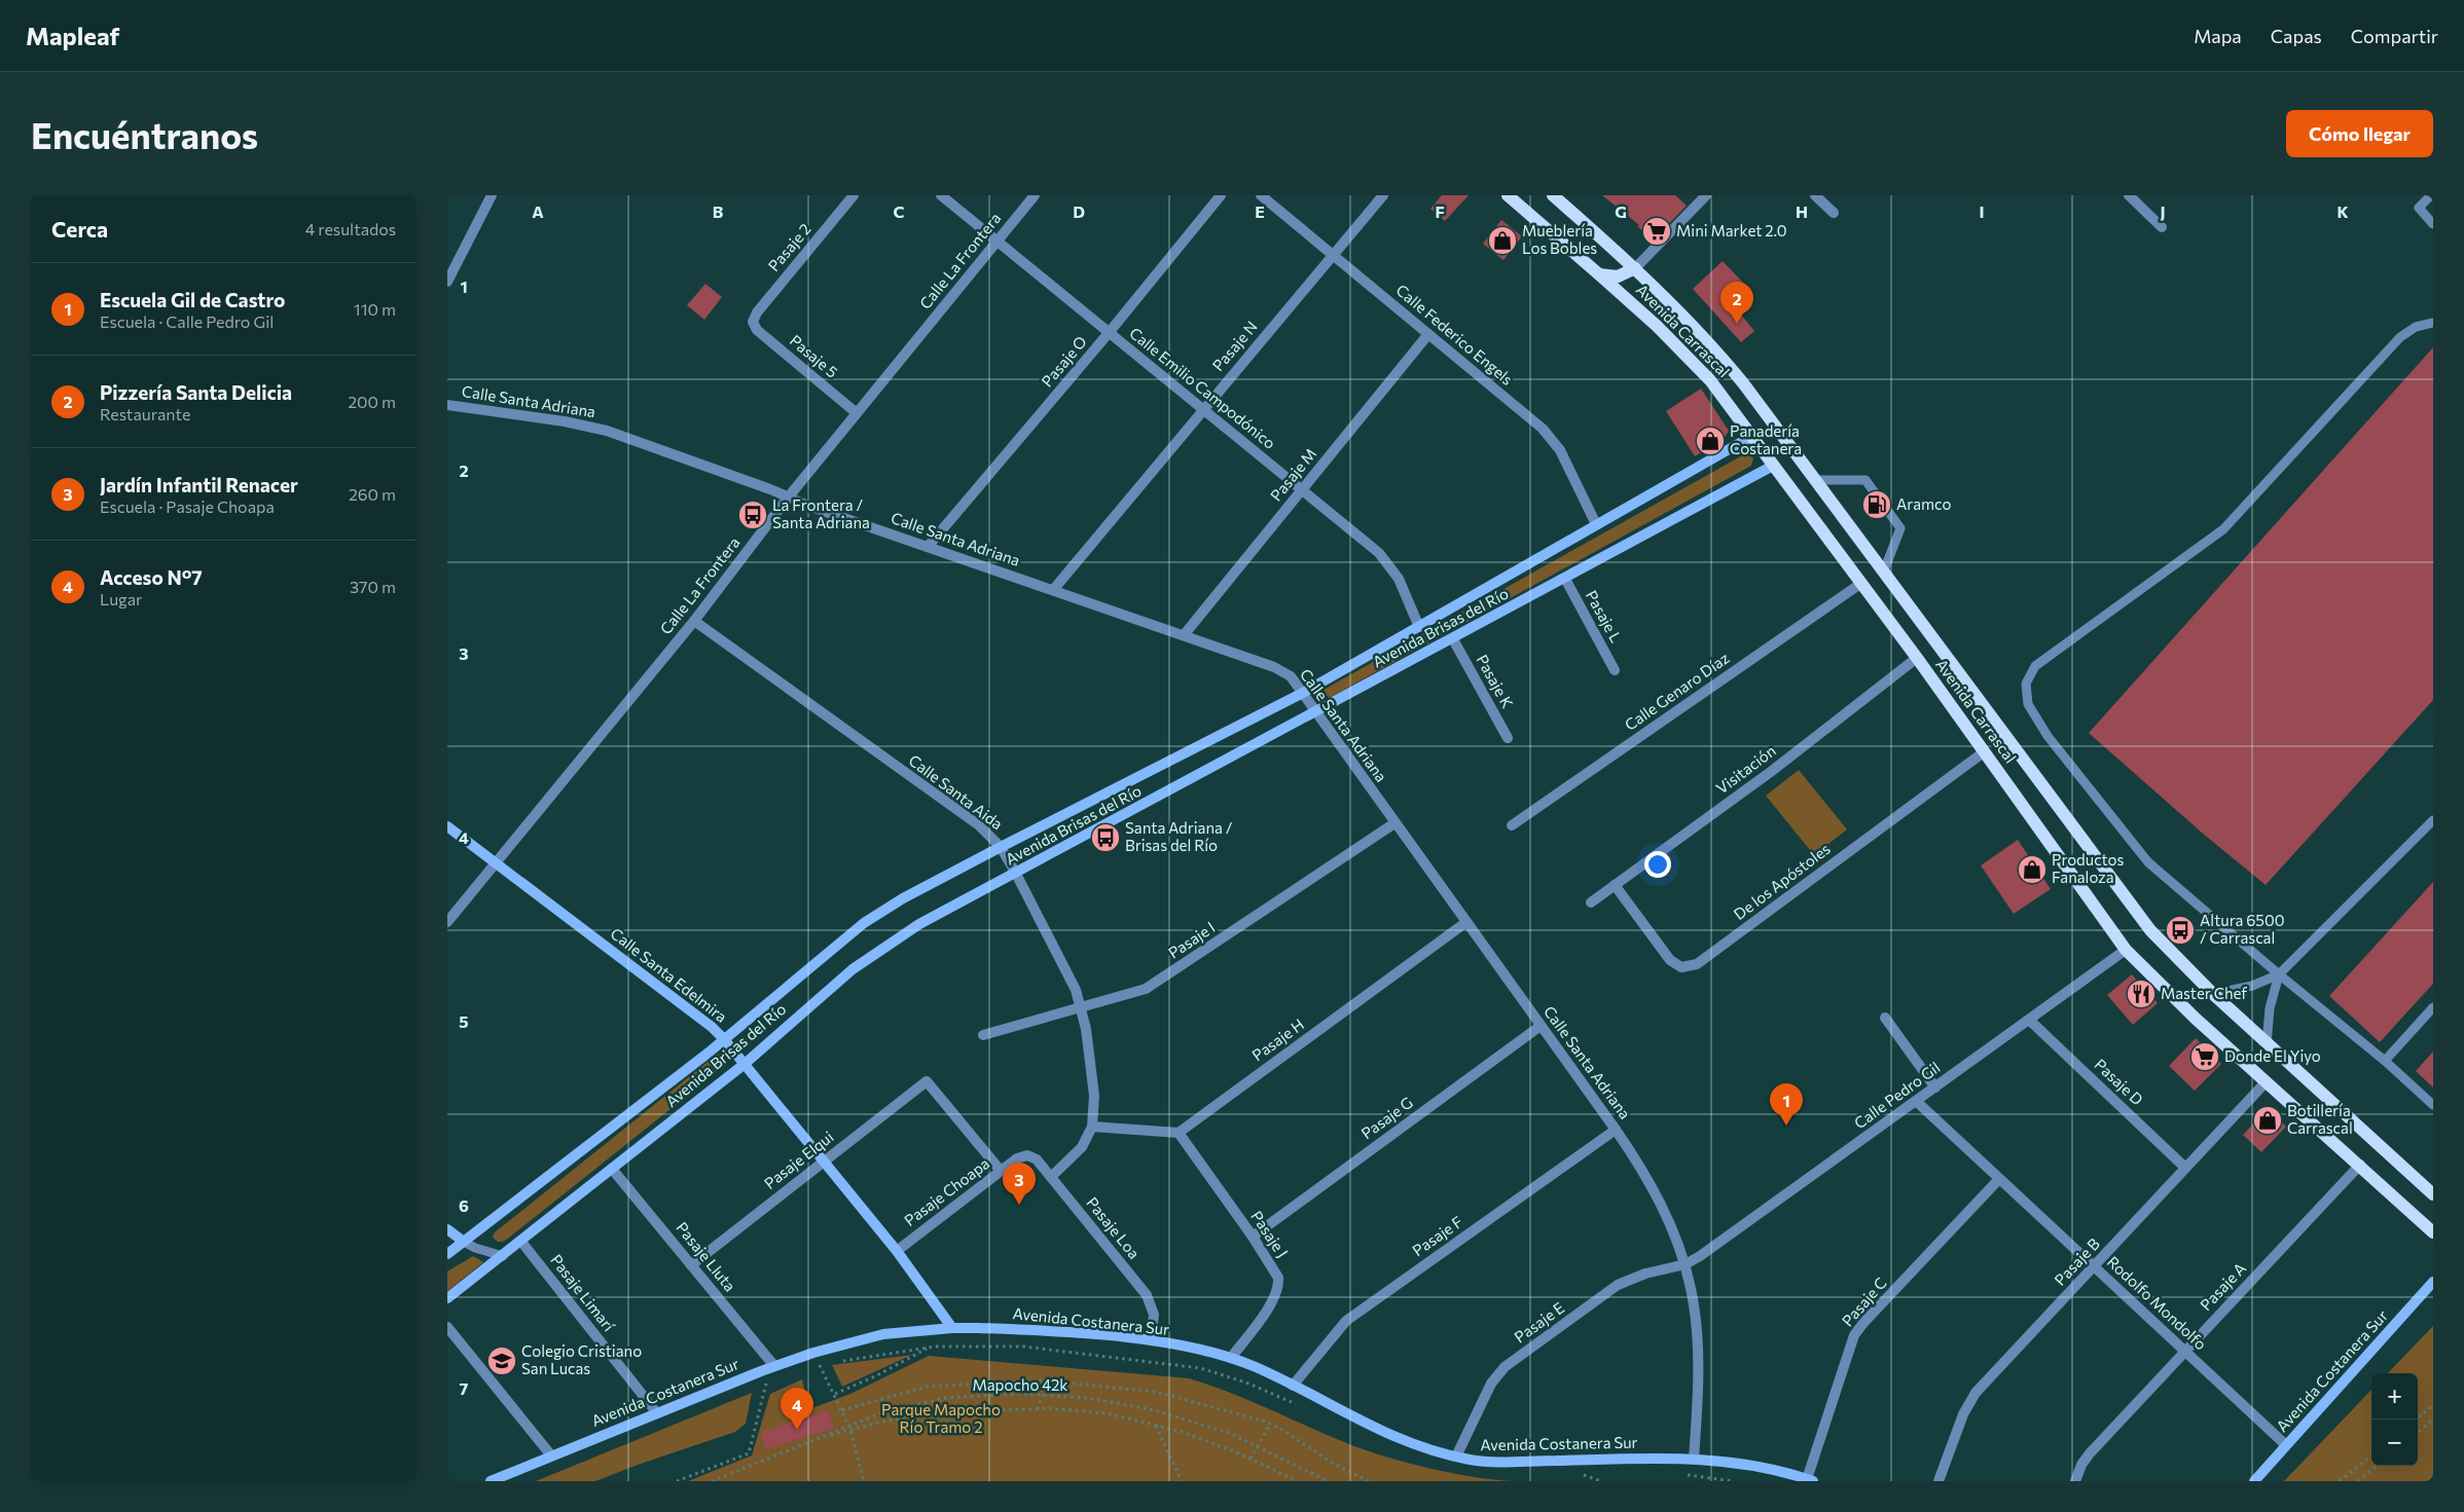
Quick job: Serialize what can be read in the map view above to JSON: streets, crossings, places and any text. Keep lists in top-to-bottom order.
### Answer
{
  "streets": {
    "main road": ["Avenida Carrascal"],
    "street": [
      "Pasaje 2",
      "Calle La Frontera",
      "Calle Federico Engels",
      "Pasaje N",
      "Pasaje 5",
      "Pasaje O",
      "Calle Emilio Campodónico",
      "Calle Santa Adriana",
      "Pasaje M",
      "Pasaje L",
      "Avenida Brisas del Río",
      "Pasaje K",
      "Calle Genaro Díaz",
      "Visitación",
      "Calle Santa Aida",
      "De los Apóstoles",
      "Pasaje I",
      "Calle Santa Edelmira",
      "Pasaje H",
      "Pasaje D",
      "Calle Pedro Gil",
      "Pasaje G",
      "Pasaje Elqui",
      "Pasaje Choapa",
      "Pasaje Loa",
      "Pasaje J",
      "Pasaje F",
      "Pasaje Lluta",
      "Pasaje B",
      "Pasaje A",
      "Pasaje Limarí",
      "Pasaje C",
      "Rodolfo Mondolfo",
      "Avenida Costanera Sur",
      "Pasaje E"
    ],
    "path": ["Mapocho 42k"]
  },
  "crossings": [
    ["Pasaje 2", "Pasaje 5"],
    ["Calle La Frontera", "Pasaje 5"],
    ["Calle La Frontera", "Calle Emilio Campodónico"],
    ["Calle La Frontera", "Calle Santa Adriana"],
    ["Calle La Frontera", "Calle Santa Aida"],
    ["Calle La Frontera", "Calle Santa Edelmira"],
    ["Avenida Carrascal", "Avenida Brisas del Río"],
    ["Avenida Carrascal", "Calle Genaro Díaz"],
    ["Avenida Carrascal", "Visitación"],
    ["Avenida Carrascal", "De los Apóstoles"],
    ["Avenida Carrascal", "Calle Pedro Gil"],
    ["Avenida Carrascal", "Pasaje B"],
    ["Avenida Carrascal", "Pasaje A"],
    ["Calle Federico Engels", "Pasaje N"],
    ["Calle Federico Engels", "Pasaje M"],
    ["Calle Federico Engels", "Avenida Brisas del Río"],
    ["Pasaje N", "Calle Emilio Campodónico"],
    ["Pasaje N", "Calle Santa Adriana"],
    ["Pasaje O", "Calle Emilio Campodónico"],
    ["Pasaje O", "Calle Santa Adriana"],
    ["Calle Emilio Campodónico", "Pasaje M"],
    ["Calle Emilio Campodónico", "Avenida Brisas del Río"],
    ["Calle Santa Adriana", "Pasaje M"],
    ["Calle Santa Adriana", "Avenida Brisas del Río"],
    ["Calle Santa Adriana", "Pasaje I"],
    ["Calle Santa Adriana", "Pasaje H"],
    ["Calle Santa Adriana", "Calle Pedro Gil"],
    ["Calle Santa Adriana", "Pasaje G"],
    ["Calle Santa Adriana", "Pasaje F"],
    ["Calle Santa Adriana", "Avenida Costanera Sur"],
    ["Calle Santa Adriana", "Pasaje E"],
    ["Pasaje L", "Avenida Brisas del Río"],
    ["Avenida Brisas del Río", "Pasaje K"],
    ["Avenida Brisas del Río", "Calle Santa Aida"],
    ["Avenida Brisas del Río", "Calle Santa Edelmira"],
    ["Avenida Brisas del Río", "Pasaje Lluta"],
    ["Avenida Brisas del Río", "Pasaje Limarí"],
    ["Visitación", "De los Apóstoles"],
    ["Calle Santa Aida", "Pasaje I"],
    ["Calle Santa Aida", "Pasaje Loa"],
    ["Calle Santa Edelmira", "Pasaje Elqui"],
    ["Calle Santa Edelmira", "Pasaje Choapa"],
    ["Calle Santa Edelmira", "Avenida Costanera Sur"],
    ["Pasaje H", "Pasaje J"],
    ["Pasaje D", "Calle Pedro Gil"],
    ["Pasaje D", "Pasaje B"],
    ["Calle Pedro Gil", "Rodolfo Mondolfo"],
    ["Calle Pedro Gil", "Pasaje E"],
    ["Pasaje G", "Pasaje J"],
    ["Pasaje Elqui", "Pasaje Choapa"],
    ["Pasaje Elqui", "Pasaje Lluta"],
    ["Pasaje Choapa", "Pasaje Loa"],
    ["Pasaje Loa", "Avenida Costanera Sur"],
    ["Pasaje J", "Avenida Costanera Sur"],
    ["Pasaje F", "Avenida Costanera Sur"],
    ["Pasaje Lluta", "Avenida Costanera Sur"],
    ["Pasaje B", "Rodolfo Mondolfo"],
    ["Pasaje A", "Rodolfo Mondolfo"],
    ["Pasaje Limarí", "Avenida Costanera Sur"],
    ["Pasaje C", "Rodolfo Mondolfo"],
    ["Pasaje C", "Avenida Costanera Sur"],
    ["Rodolfo Mondolfo", "Avenida Costanera Sur"],
    ["Avenida Costanera Sur", "Pasaje E"]
  ],
  "parks": ["Parque Mapocho Río Tramo 2"],
  "places": {
    "supermarket": ["Mini Market 2.0", "Donde El Yiyo"],
    "shop": [
      "Mueblería Los Bobles",
      "Panadería Costanera",
      "Productos Fanaloza",
      "Botillería Carrascal"
    ],
    "fuel station": ["Aramco"],
    "bus stop": ["La Frontera / Santa Adriana", "Santa Adriana / Brisas del Río", "Altura 6500 / Carrascal"],
    "restaurant": ["Master Chef"],
    "school or university": ["Colegio Cristiano San Lucas"]
  },
  "page": {
    "header": "Mapleaf",
    "nav": ["Mapa", "Capas", "Compartir"],
    "buttons": "Cómo llegar",
    "title": "Encuéntranos",
    "heading": ["Cerca", "4 resultados"],
    "list": [
      {
        "mark": "1",
        "name": "Escuela Gil de Castro",
        "note": "Escuela · Calle Pedro Gil",
        "value": "110 m"
      },
      {
        "mark": "2",
        "name": "Pizzería Santa Delicia",
        "note": "Restaurante",
        "value": "200 m"
      },
      {
        "mark": "3",
        "name": "Jardín Infantil Renacer",
        "note": "Escuela · Pasaje Choapa",
        "value": "260 m"
      },
      {
        "mark": "4",
        "name": "Acceso N°7",
        "note": "Lugar",
        "value": "370 m"
      }
    ],
    "pins": [
      "2",
      "1",
      "3",
      "4"
    ],
    "map_buttons": ["+", "−"]
  },
  "grid": {
    "columns": [
      "A",
      "B",
      "C",
      "D",
      "E",
      "F",
      "G",
      "H",
      "I",
      "J",
      "K"
    ],
    "rows": [
      "1",
      "2",
      "3",
      "4",
      "5",
      "6",
      "7"
    ]
  }
}
